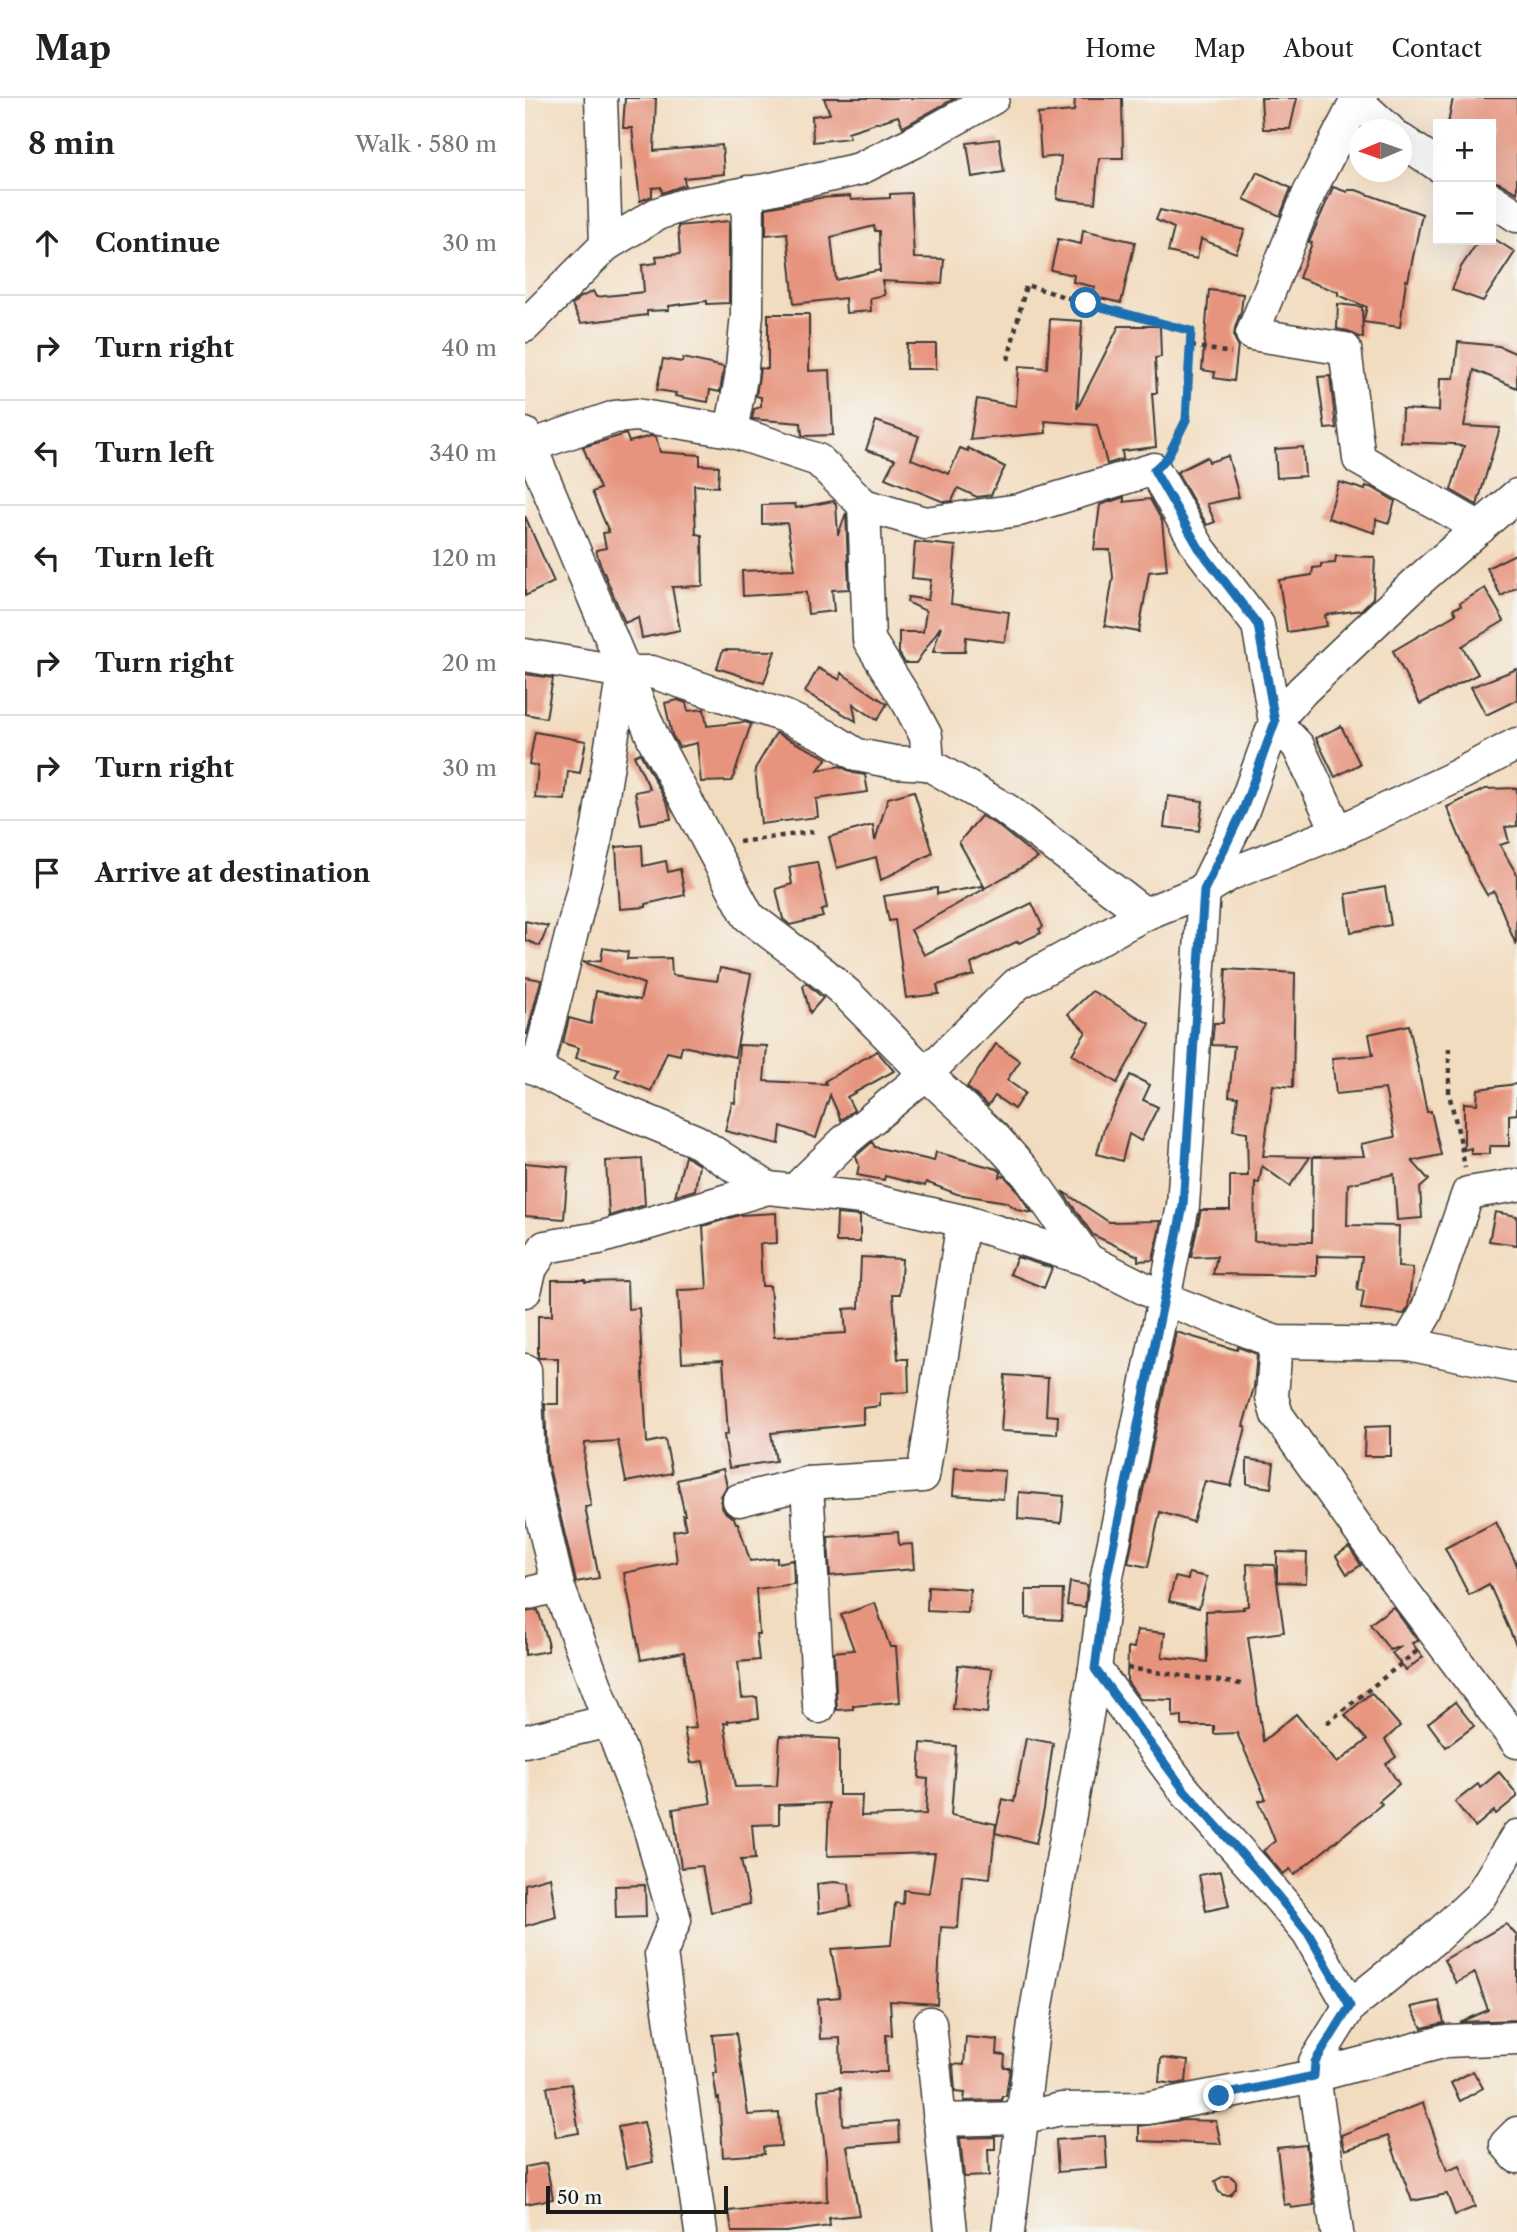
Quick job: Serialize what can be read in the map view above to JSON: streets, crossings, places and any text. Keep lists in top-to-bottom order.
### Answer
{
  "scale_bar": "50 m",
  "north": "left",
  "page": {
    "header": "Map",
    "nav": [
      "Home",
      "Map",
      "About",
      "Contact"
    ],
    "heading": ["8 min", "Walk · 580 m"],
    "map_buttons": ["+", "−"],
    "list": [
      ["Continue", "30 m"],
      ["Turn right", "40 m"],
      ["Turn left", "340 m"],
      ["Turn left", "120 m"],
      ["Turn right", "20 m"],
      ["Turn right", "30 m"],
      "Arrive at destination"
    ],
    "scale": "50 m"
  }
}
